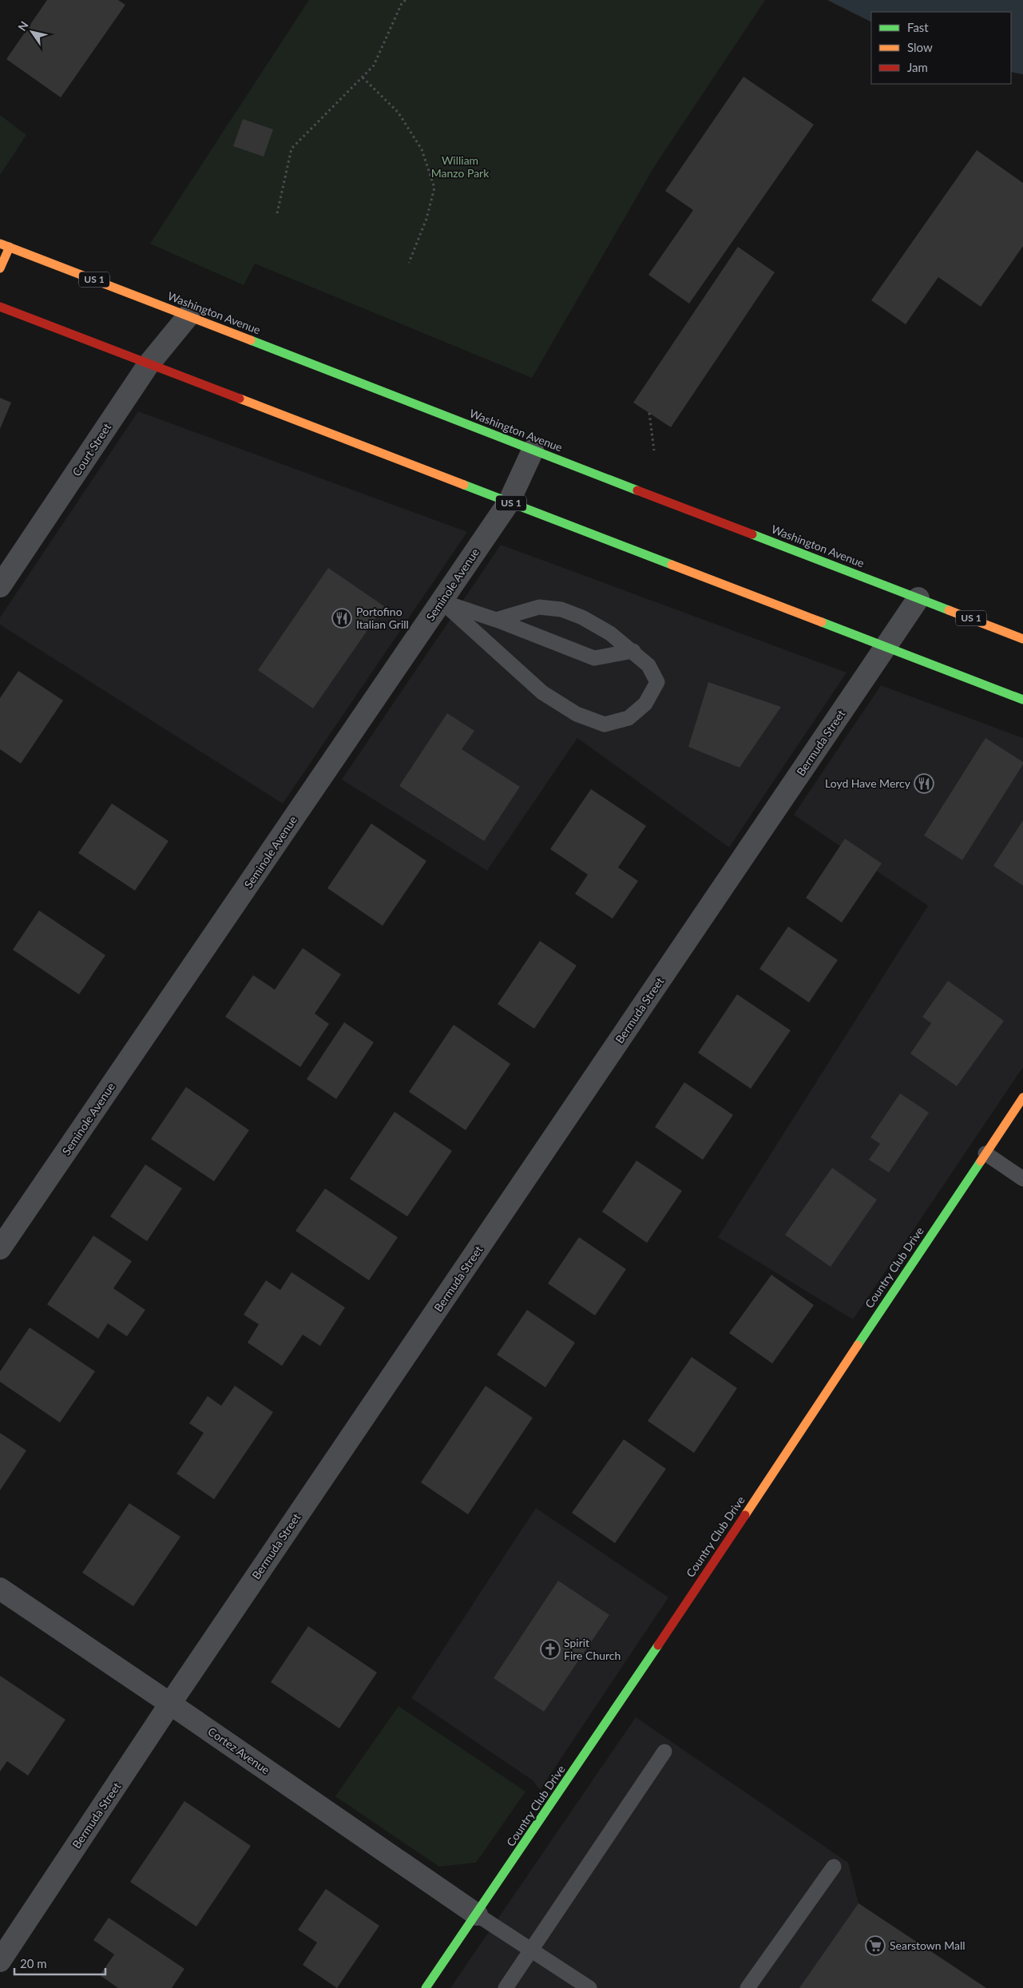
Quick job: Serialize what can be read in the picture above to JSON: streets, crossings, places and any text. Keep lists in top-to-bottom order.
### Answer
{
  "streets": {
    "main road": ["US 1", "Washington Avenue", "Country Club Drive"],
    "street": [
      "Court Street",
      "Seminole Avenue",
      "Bermuda Street",
      "Cortez Avenue"
    ]
  },
  "crossings": [
    ["US 1", "Court Street"],
    ["US 1", "Seminole Avenue"],
    ["US 1", "Bermuda Street"],
    ["Washington Avenue", "Court Street"],
    ["Washington Avenue", "Seminole Avenue"],
    ["Washington Avenue", "Bermuda Street"],
    ["Bermuda Street", "Cortez Avenue"],
    ["Country Club Drive", "Cortez Avenue"]
  ],
  "parks": ["William Manzo Park"],
  "places": {
    "restaurant": ["Portofino Italian Grill", "Loyd Have Mercy"],
    "church": ["Spirit Fire Church"],
    "supermarket": ["Searstown Mall"]
  },
  "legend": ["Fast", "Slow", "Jam"],
  "scale_bar": "20 m",
  "north": "top left"
}
